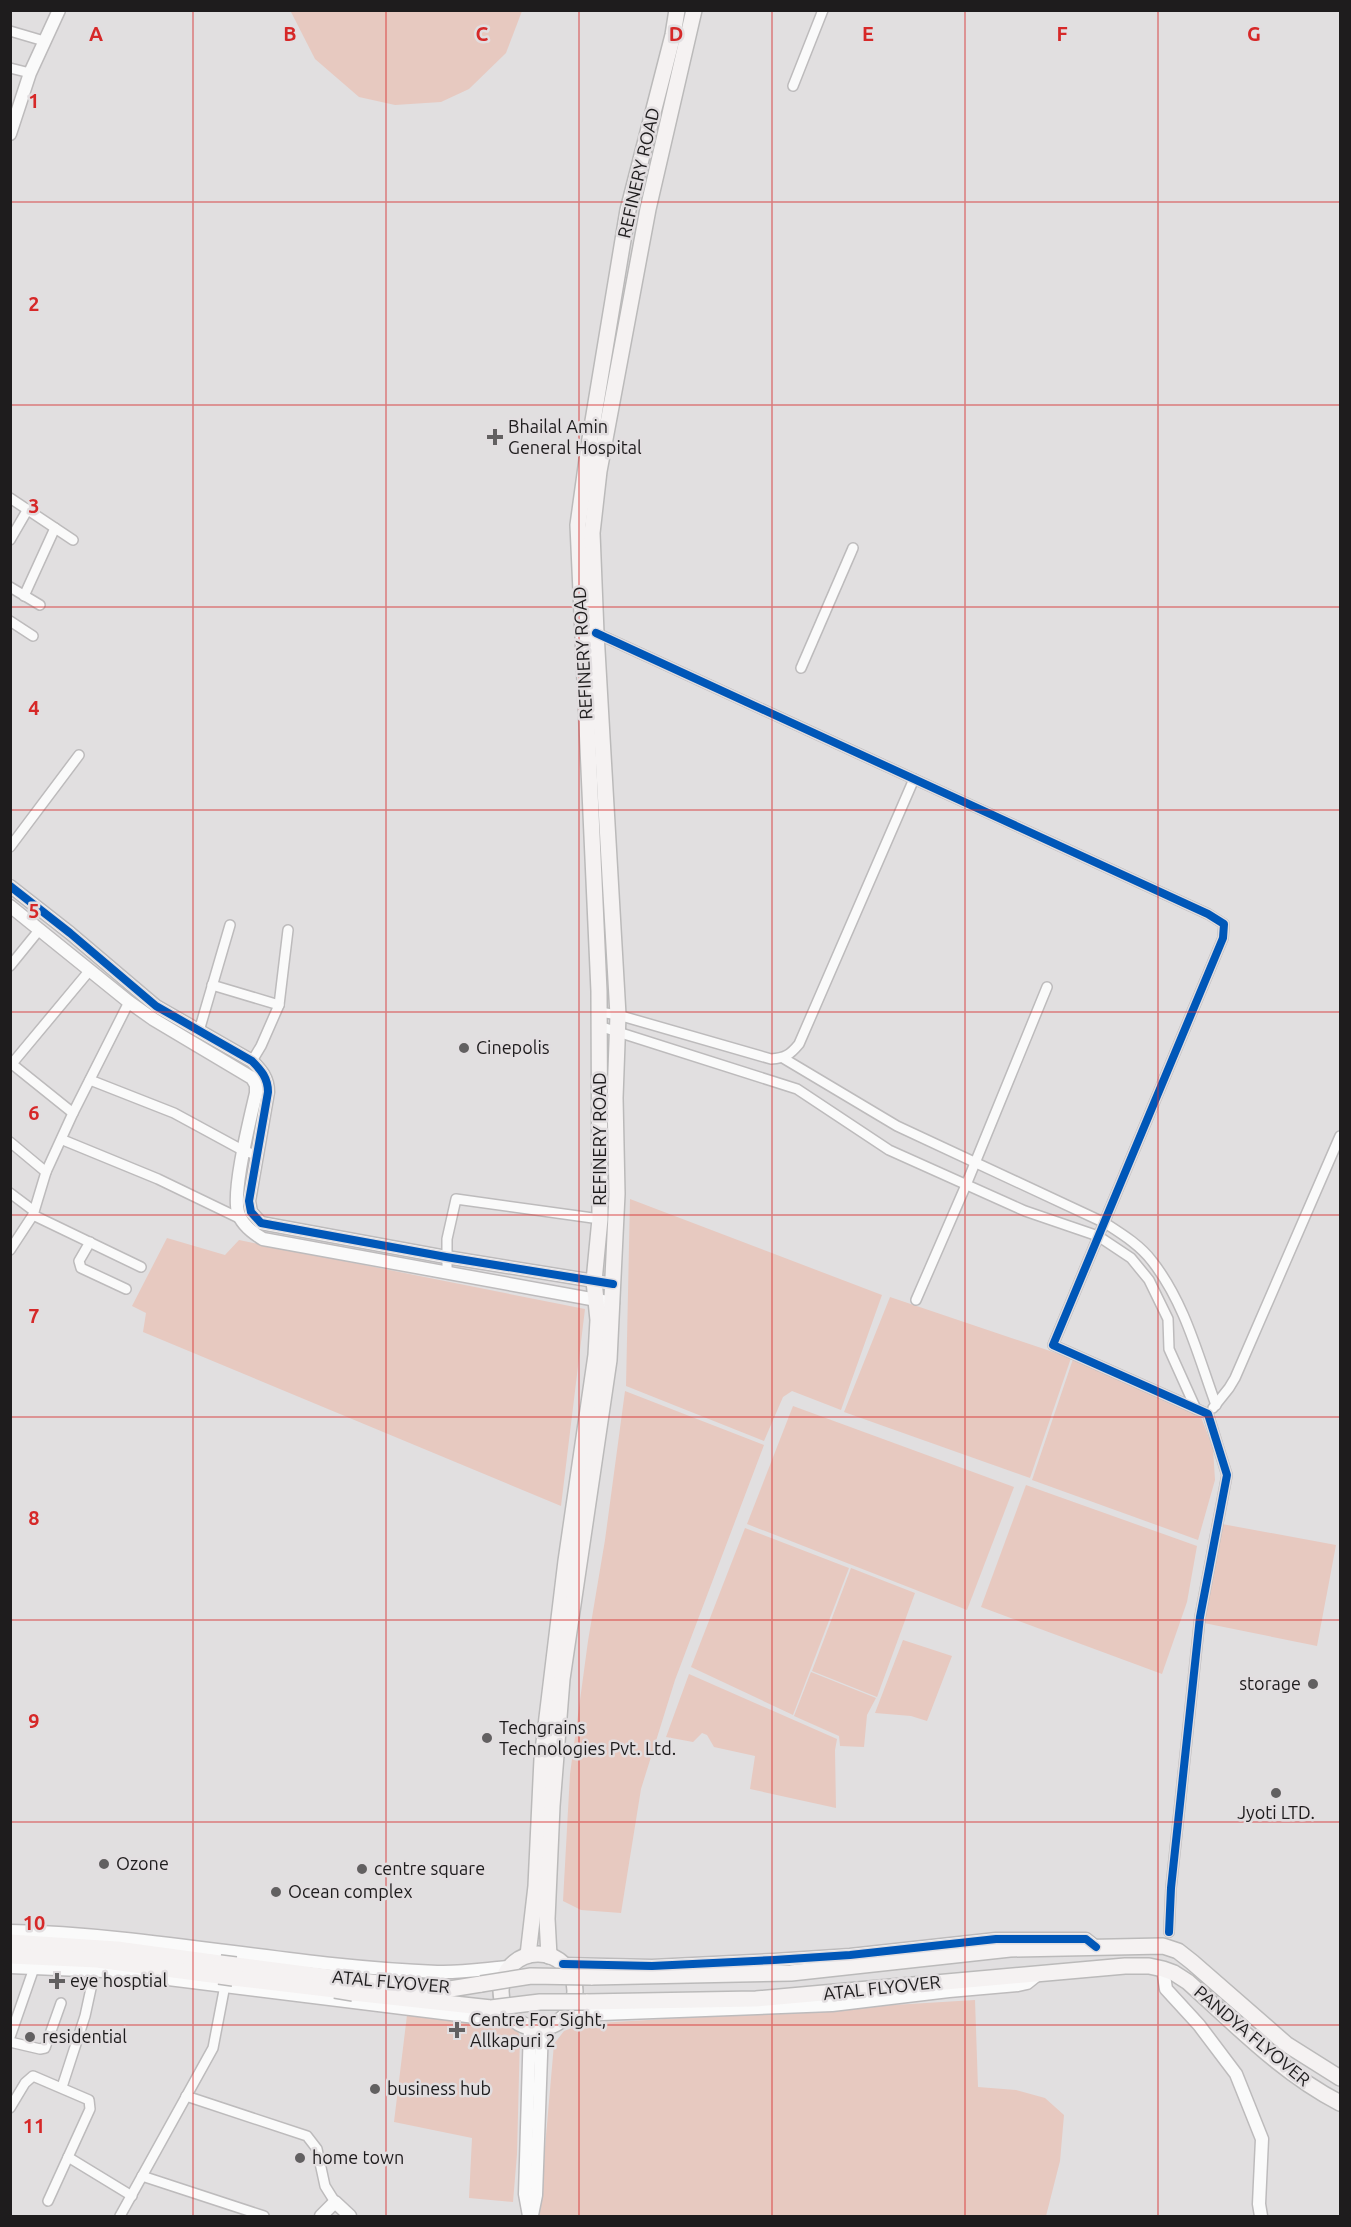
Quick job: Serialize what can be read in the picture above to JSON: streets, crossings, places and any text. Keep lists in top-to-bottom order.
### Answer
{
  "streets": {
    "main road": ["REFINERY ROAD", "ATAL FLYOVER", "PANDYA FLYOVER"]
  },
  "crossings": [
    ["ATAL FLYOVER", "PANDYA FLYOVER"]
  ],
  "places": {
    "health": ["Bhailal Amin General Hospital", "eye hosptial", "Centre For Sight, Allkapuri 2"],
    "other": [
      "Cinepolis",
      "storage",
      "Techgrains Technologies Pvt. Ltd.",
      "Jyoti LTD.",
      "Ozone",
      "centre square",
      "Ocean complex",
      "residential",
      "business hub",
      "home town"
    ]
  },
  "grid": {
    "columns": [
      "A",
      "B",
      "C",
      "D",
      "E",
      "F",
      "G"
    ],
    "rows": [
      "1",
      "2",
      "3",
      "4",
      "5",
      "6",
      "7",
      "8",
      "9",
      "10",
      "11"
    ]
  }
}
